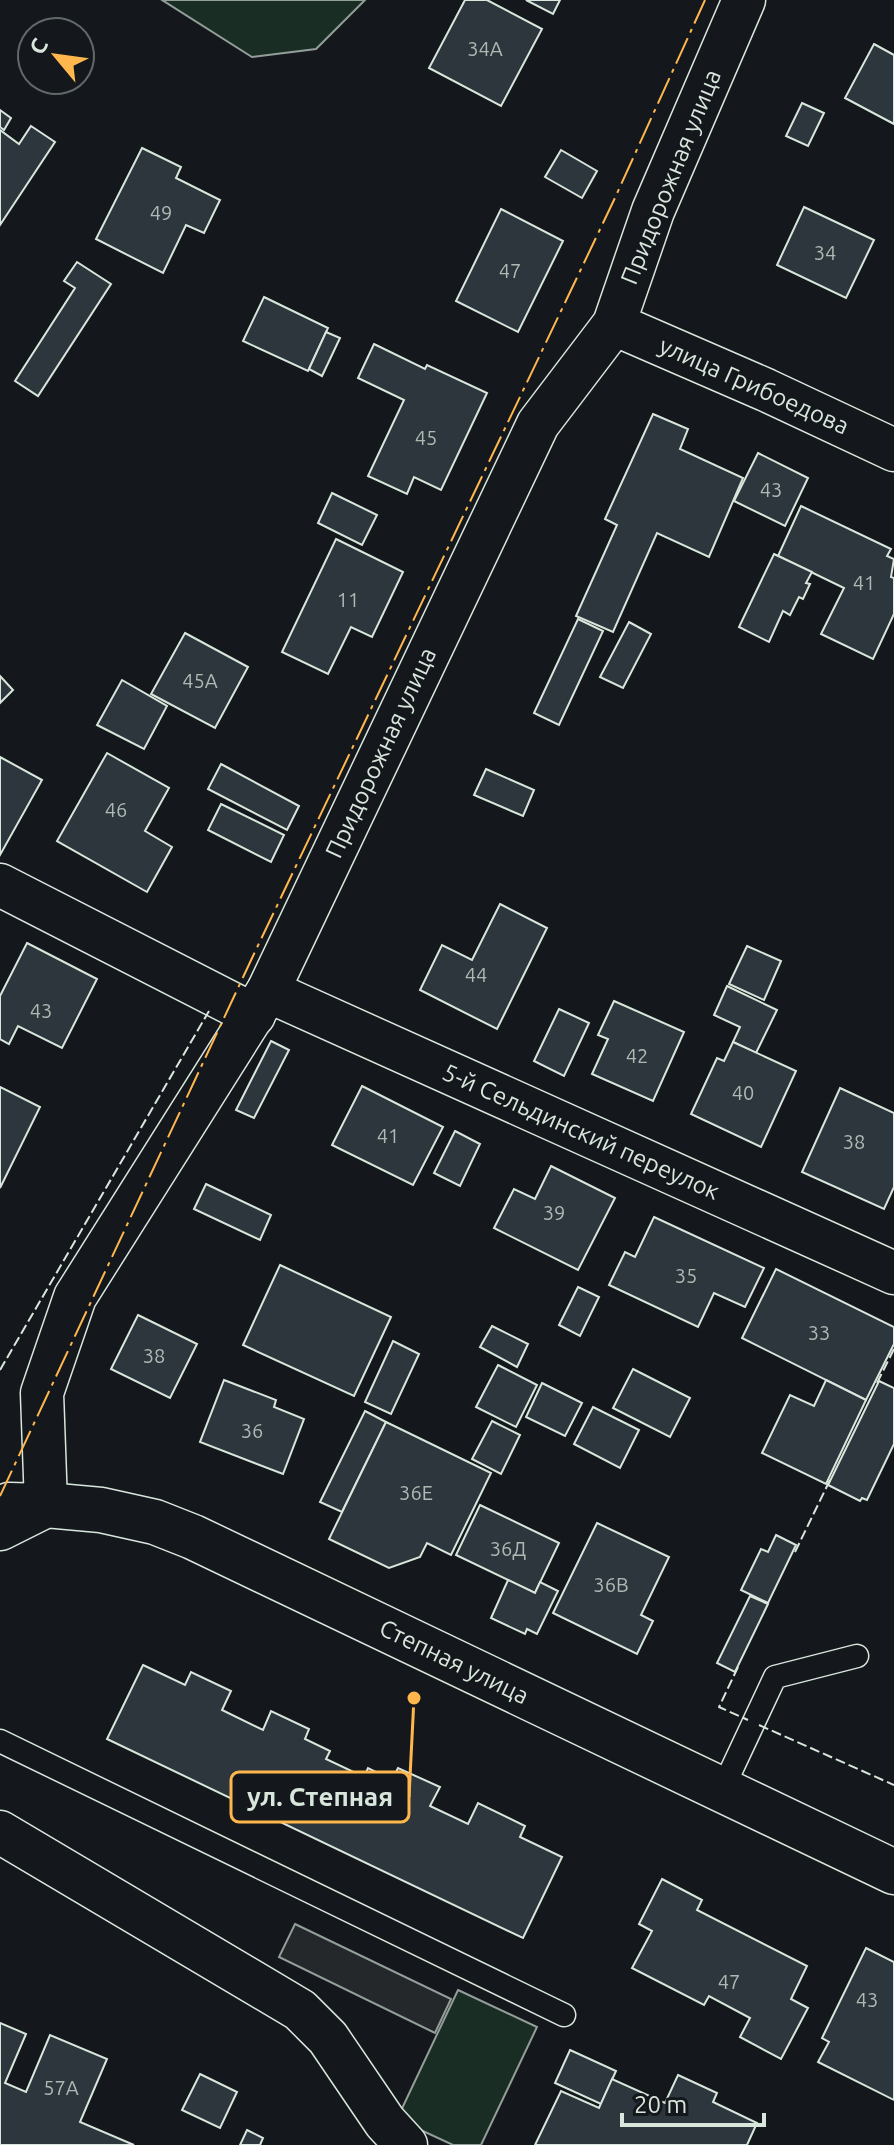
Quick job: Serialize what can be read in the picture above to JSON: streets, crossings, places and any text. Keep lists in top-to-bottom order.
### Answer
{
  "streets": {
    "street": [
      "Придорожная улица",
      "улица Грибоедова",
      "5-й Сельдинский переулок",
      "Степная улица"
    ]
  },
  "crossings": [
    ["Придорожная улица", "улица Грибоедова"],
    ["Придорожная улица", "5-й Сельдинский переулок"],
    ["Придорожная улица", "Степная улица"]
  ],
  "places": ["ул. Степная"],
  "house_numbers": [
    "34А",
    "49",
    "34",
    "47",
    "45",
    "43",
    "41",
    "11",
    "45А",
    "46",
    "44",
    "43",
    "42",
    "40",
    "41",
    "38",
    "39",
    "35",
    "33",
    "38",
    "36",
    "36Е",
    "36Д",
    "36В",
    "47",
    "43",
    "57А"
  ],
  "scale_bar": "20 m",
  "north": "top left"
}
